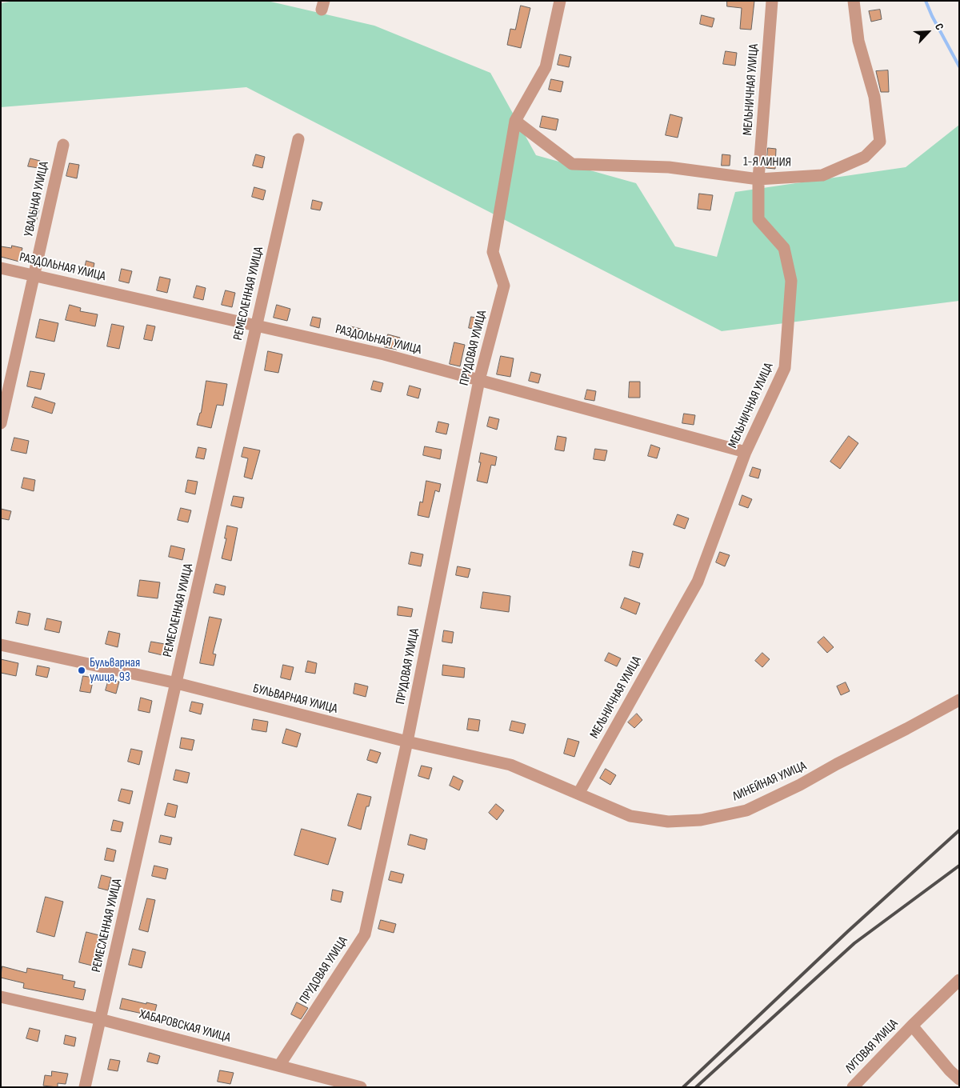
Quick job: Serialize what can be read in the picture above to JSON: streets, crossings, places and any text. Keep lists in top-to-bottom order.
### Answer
{
  "streets": {
    "street": [
      "МЕЛЬНИЧНАЯ УЛИЦА",
      "1-Я ЛИНИЯ",
      "УВАЛЬНАЯ УЛИЦА",
      "РАЗДОЛЬНАЯ УЛИЦА",
      "РЕМЕСЛЕННАЯ УЛИЦА",
      "ПРУДОВАЯ УЛИЦА",
      "БУЛЬВАРНАЯ УЛИЦА",
      "ЛИНЕЙНАЯ УЛИЦА",
      "ХАБАРОВСКАЯ УЛИЦА",
      "ЛУГОВАЯ УЛИЦА"
    ]
  },
  "crossings": [
    ["МЕЛЬНИЧНАЯ УЛИЦА", "1-Я ЛИНИЯ"],
    ["МЕЛЬНИЧНАЯ УЛИЦА", "РАЗДОЛЬНАЯ УЛИЦА"],
    ["МЕЛЬНИЧНАЯ УЛИЦА", "БУЛЬВАРНАЯ УЛИЦА"],
    ["МЕЛЬНИЧНАЯ УЛИЦА", "ЛИНЕЙНАЯ УЛИЦА"],
    ["1-Я ЛИНИЯ", "ПРУДОВАЯ УЛИЦА"],
    ["УВАЛЬНАЯ УЛИЦА", "РАЗДОЛЬНАЯ УЛИЦА"],
    ["РАЗДОЛЬНАЯ УЛИЦА", "РЕМЕСЛЕННАЯ УЛИЦА"],
    ["РАЗДОЛЬНАЯ УЛИЦА", "ПРУДОВАЯ УЛИЦА"],
    ["РЕМЕСЛЕННАЯ УЛИЦА", "БУЛЬВАРНАЯ УЛИЦА"],
    ["РЕМЕСЛЕННАЯ УЛИЦА", "ХАБАРОВСКАЯ УЛИЦА"],
    ["ПРУДОВАЯ УЛИЦА", "БУЛЬВАРНАЯ УЛИЦА"],
    ["ПРУДОВАЯ УЛИЦА", "ХАБАРОВСКАЯ УЛИЦА"],
    ["БУЛЬВАРНАЯ УЛИЦА", "ЛИНЕЙНАЯ УЛИЦА"]
  ],
  "places": ["Бульварная улица, 93"],
  "north": "top right"
}
